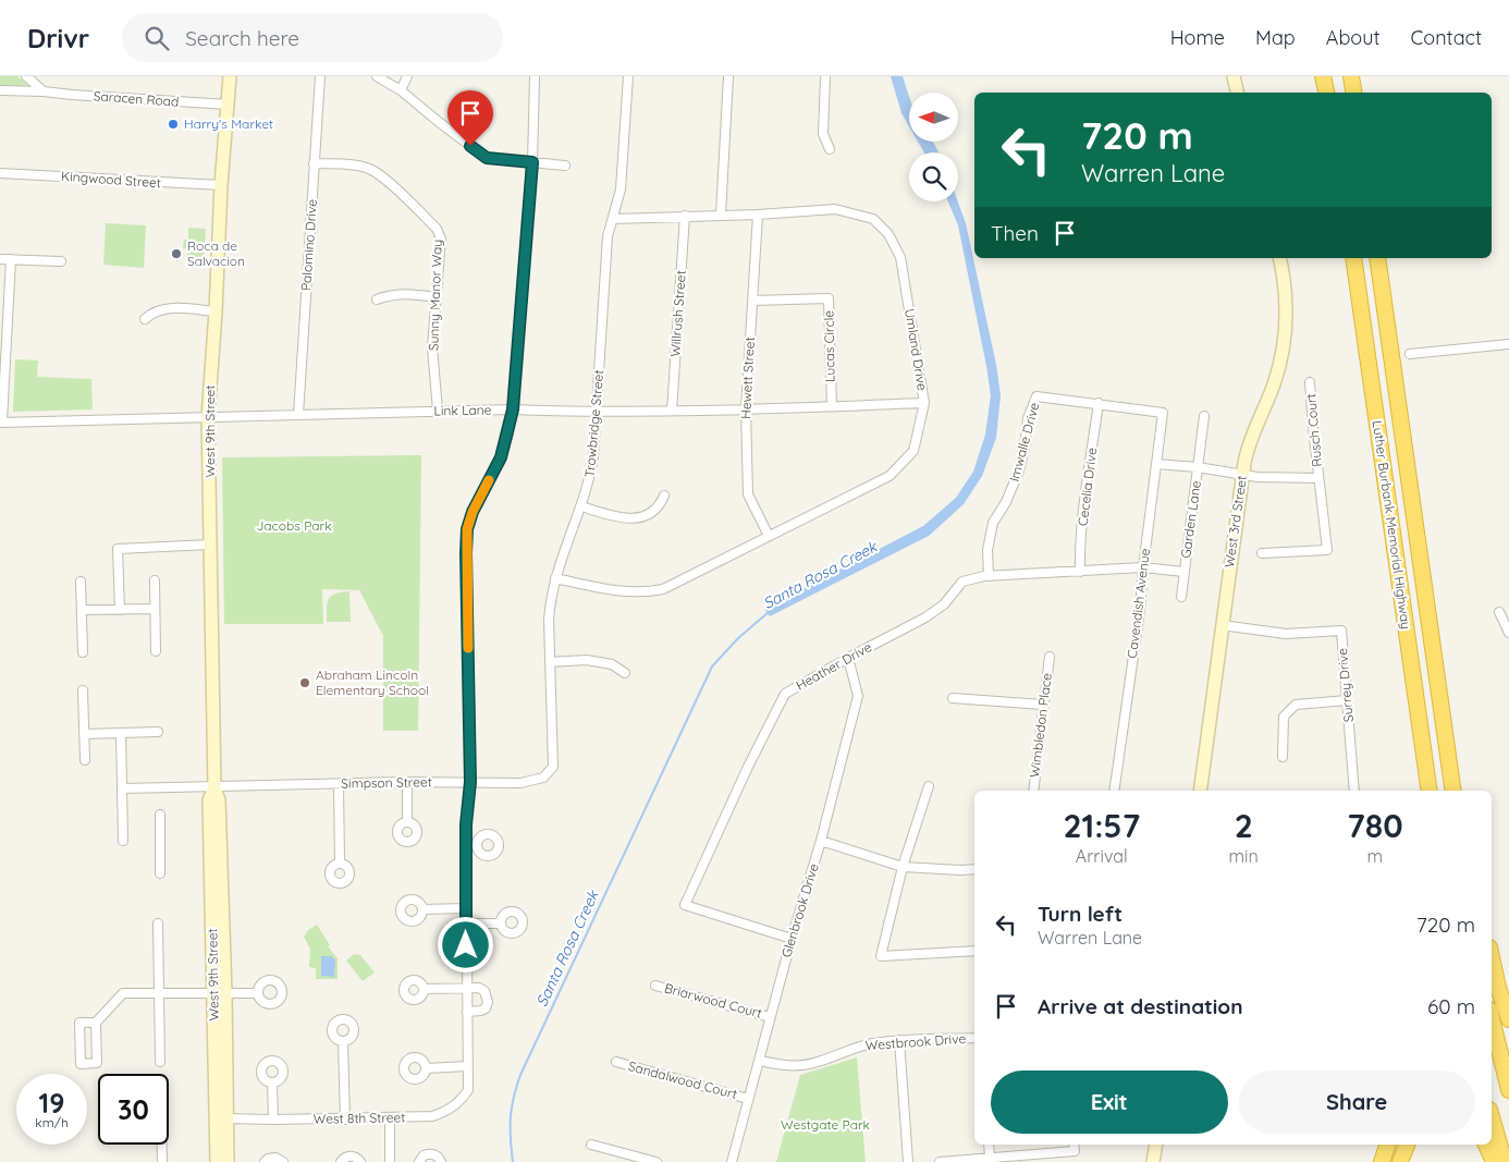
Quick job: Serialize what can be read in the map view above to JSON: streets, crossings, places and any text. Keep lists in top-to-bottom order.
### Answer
{
  "streets": {
    "highway": ["Luther Burbank Memorial Highway"],
    "street": [
      "Saracen Road",
      "Kingwood Street",
      "Palomino Drive",
      "Sunny Manor Way",
      "Willrush Street",
      "Lucas Circle",
      "Umland Drive",
      "Hewett Street",
      "Link Lane",
      "Trowbridge Street",
      "Rusch Court",
      "West 9th Street",
      "Imwalle Drive",
      "Cecelia Drive",
      "Garden Lane",
      "West 3rd Street",
      "Cavendish Avenue",
      "Heather Drive",
      "Surrey Drive",
      "Wimbledon Place",
      "Simpson Street",
      "Glenbrook Drive",
      "Briarwood Court",
      "Westbrook Drive",
      "Sandalwood Court",
      "West 8th Street"
    ]
  },
  "crossings": [
    ["Saracen Road", "West 9th Street"],
    ["Kingwood Street", "West 9th Street"],
    ["Palomino Drive", "Sunny Manor Way"],
    ["Palomino Drive", "Link Lane"],
    ["Sunny Manor Way", "Link Lane"],
    ["Willrush Street", "Umland Drive"],
    ["Willrush Street", "Link Lane"],
    ["Lucas Circle", "Hewett Street"],
    ["Lucas Circle", "Link Lane"],
    ["Umland Drive", "Hewett Street"],
    ["Umland Drive", "Link Lane"],
    ["Umland Drive", "Trowbridge Street"],
    ["Hewett Street", "Link Lane"],
    ["Link Lane", "Trowbridge Street"],
    ["Link Lane", "West 9th Street"],
    ["Link Lane", "West 8th Street"],
    ["Trowbridge Street", "Simpson Street"],
    ["Rusch Court", "Garden Lane"],
    ["Rusch Court", "West 3rd Street"],
    ["Rusch Court", "Cavendish Avenue"],
    ["West 9th Street", "Simpson Street"],
    ["West 9th Street", "West 8th Street"],
    ["Imwalle Drive", "Cecelia Drive"],
    ["Imwalle Drive", "Cavendish Avenue"],
    ["Imwalle Drive", "Heather Drive"],
    ["Cecelia Drive", "Heather Drive"],
    ["Garden Lane", "Cavendish Avenue"],
    ["Garden Lane", "Heather Drive"],
    ["West 3rd Street", "Surrey Drive"],
    ["Cavendish Avenue", "Heather Drive"],
    ["Heather Drive", "Glenbrook Drive"],
    ["Simpson Street", "West 8th Street"],
    ["Glenbrook Drive", "Briarwood Court"],
    ["Glenbrook Drive", "Westbrook Drive"],
    ["Glenbrook Drive", "Sandalwood Court"]
  ],
  "water": ["Santa Rosa Creek"],
  "parks": ["Jacobs Park", "Westgate Park"],
  "places": ["Harry's Market", "Roca de Salvacion", "Abraham Lincoln Elementary School"],
  "north": "left",
  "page": {
    "header": "Drivr",
    "search": "Search here",
    "nav": [
      "Home",
      "Map",
      "About",
      "Contact"
    ],
    "turn": ["720 m", "Warren Lane"],
    "then": "Then",
    "eta": [
      "21:57",
      "Arrival",
      "2",
      "min",
      "780",
      "m"
    ],
    "list": [
      {
        "name": "Turn left",
        "note": "Warren Lane",
        "value": "720 m"
      },
      {
        "name": "Arrive at destination",
        "value": "60 m"
      }
    ],
    "buttons": ["Exit", "Share"],
    "speed": "19 km/h",
    "limit": "30"
  }
}
